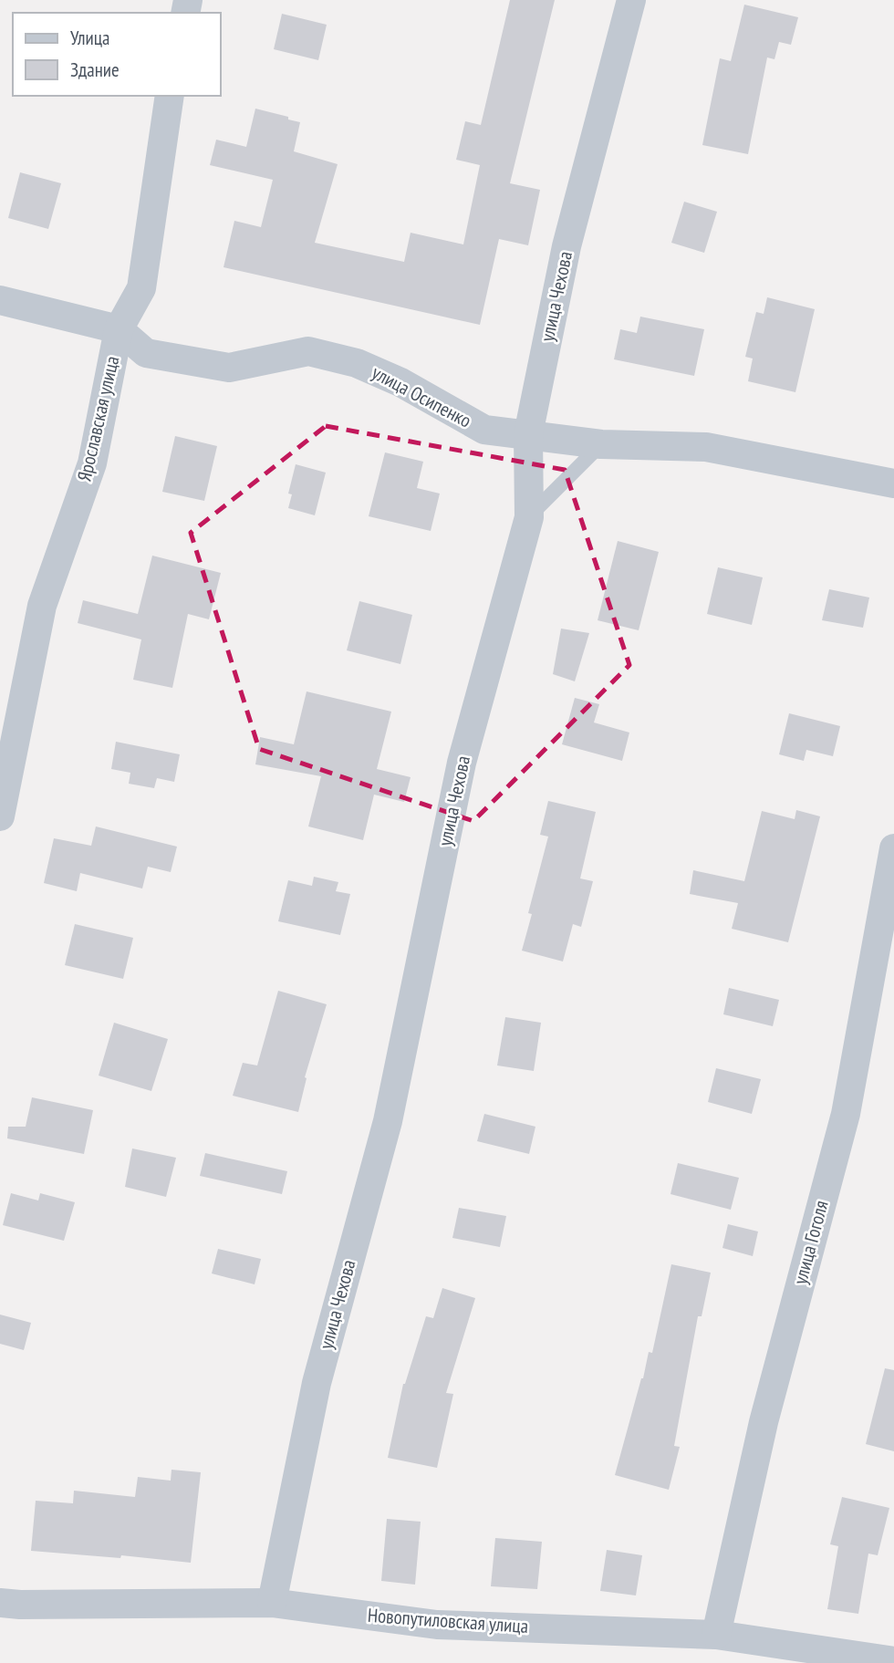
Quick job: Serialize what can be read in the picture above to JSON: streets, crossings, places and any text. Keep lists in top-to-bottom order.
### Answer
{
  "streets": {
    "street": [
      "улица Чехова",
      "улица Осипенко",
      "Ярославская улица",
      "улица Гоголя",
      "Новопутиловская улица"
    ]
  },
  "crossings": [
    ["улица Чехова", "улица Осипенко"],
    ["улица Чехова", "Новопутиловская улица"],
    ["улица Осипенко", "Ярославская улица"],
    ["улица Гоголя", "Новопутиловская улица"]
  ],
  "legend": ["Улица", "Здание"]
}
